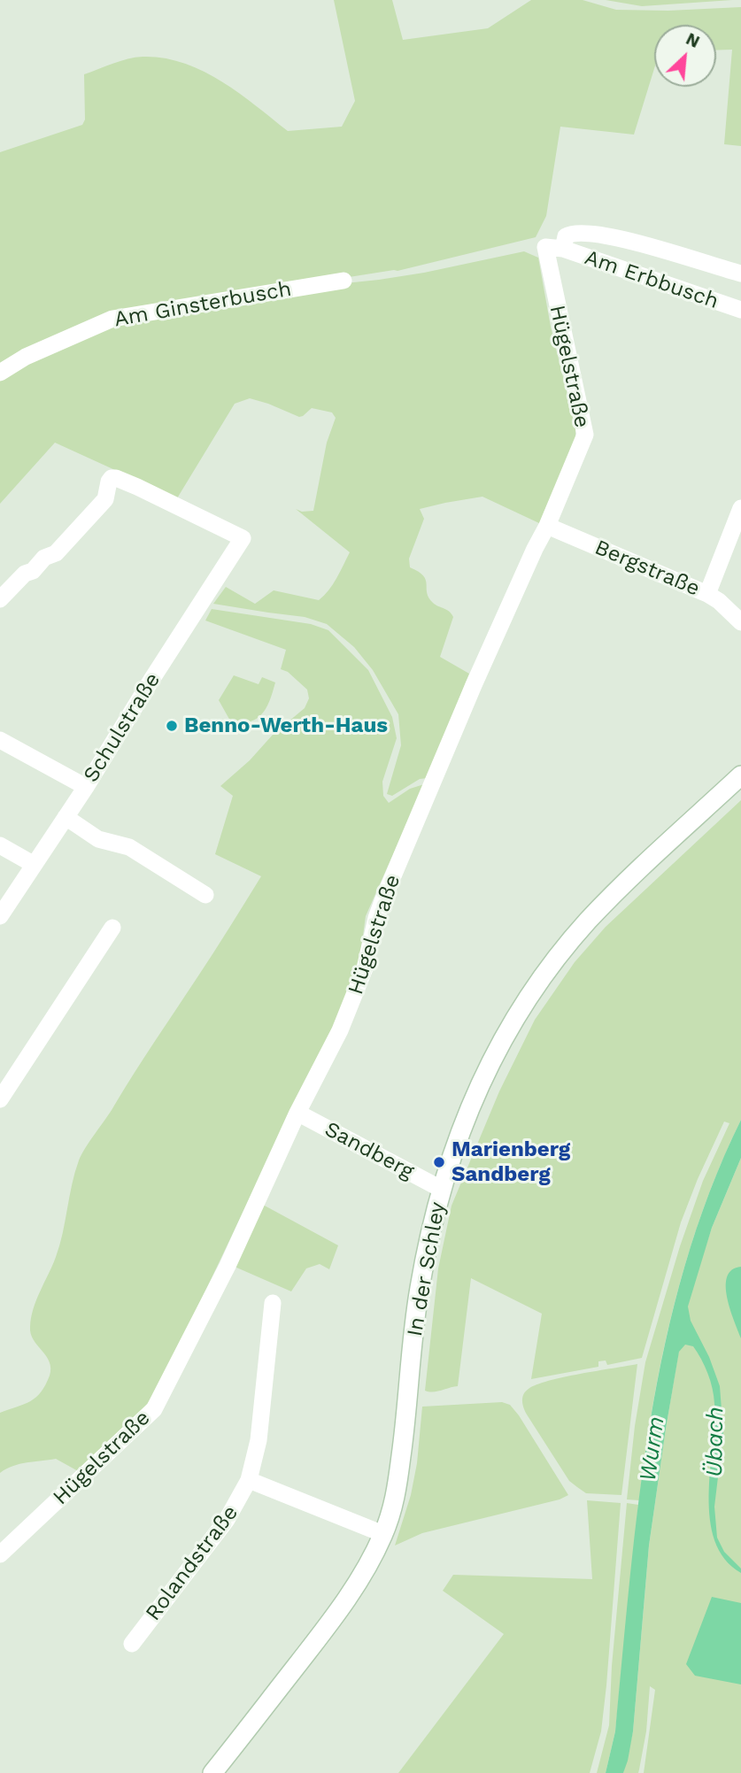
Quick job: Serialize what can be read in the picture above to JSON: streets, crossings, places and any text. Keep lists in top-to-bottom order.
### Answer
{
  "streets": {
    "street": [
      "Am Erbbusch",
      "Am Ginsterbusch",
      "Hügelstraße",
      "Bergstraße",
      "Schulstraße",
      "Sandberg",
      "In der Schley",
      "Rolandstraße"
    ]
  },
  "crossings": [
    ["Am Erbbusch", "Hügelstraße"],
    ["Hügelstraße", "Bergstraße"],
    ["Hügelstraße", "Sandberg"],
    ["Sandberg", "In der Schley"],
    ["In der Schley", "Rolandstraße"]
  ],
  "water": ["Übach", "Wurm"],
  "places": ["Benno-Werth-Haus", "Marienberg Sandberg"],
  "north": "top right"
}
